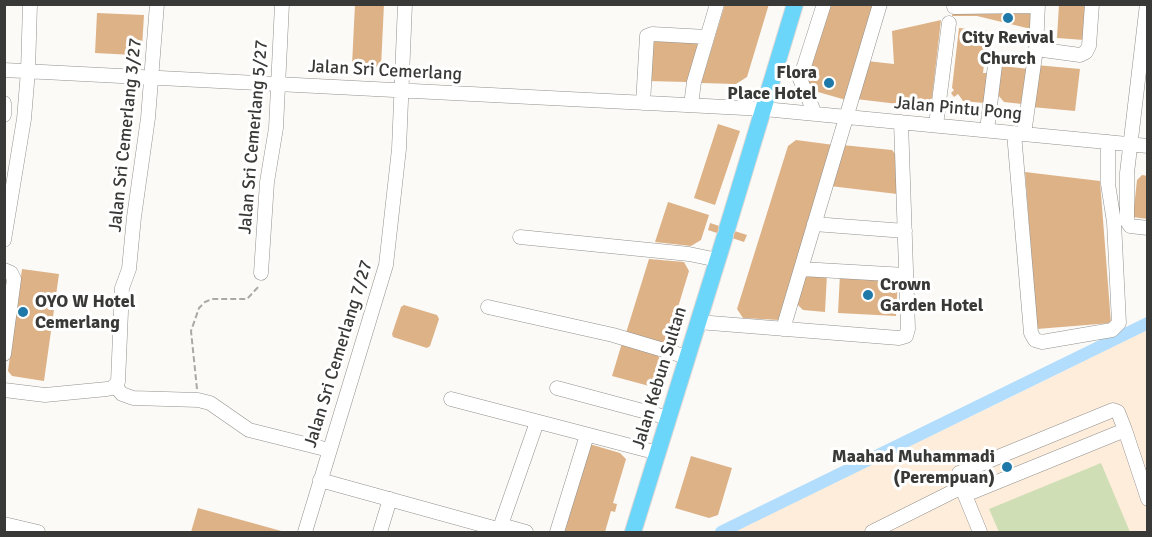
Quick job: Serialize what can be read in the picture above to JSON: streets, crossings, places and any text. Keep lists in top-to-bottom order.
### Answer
{
  "streets": {
    "main road": ["Jalan Kebun Sultan"],
    "street": [
      "Jalan Sri Cemerlang",
      "Jalan Pintu Pong",
      "Jalan Sri Cemerlang 3/27",
      "Jalan Sri Cemerlang 5/27",
      "Jalan Sri Cemerlang 7/27"
    ]
  },
  "crossings": [
    ["Jalan Sri Cemerlang", "Jalan Pintu Pong"],
    ["Jalan Sri Cemerlang", "Jalan Sri Cemerlang 3/27"],
    ["Jalan Sri Cemerlang", "Jalan Sri Cemerlang 5/27"],
    ["Jalan Sri Cemerlang", "Jalan Sri Cemerlang 7/27"],
    ["Jalan Sri Cemerlang", "Jalan Kebun Sultan"],
    ["Jalan Pintu Pong", "Jalan Kebun Sultan"]
  ],
  "places": [
    "City Revival Church",
    "Flora Place Hotel",
    "Crown Garden Hotel",
    "OYO W Hotel Cemerlang",
    "Maahad Muhammadi (Perempuan)"
  ]
}
